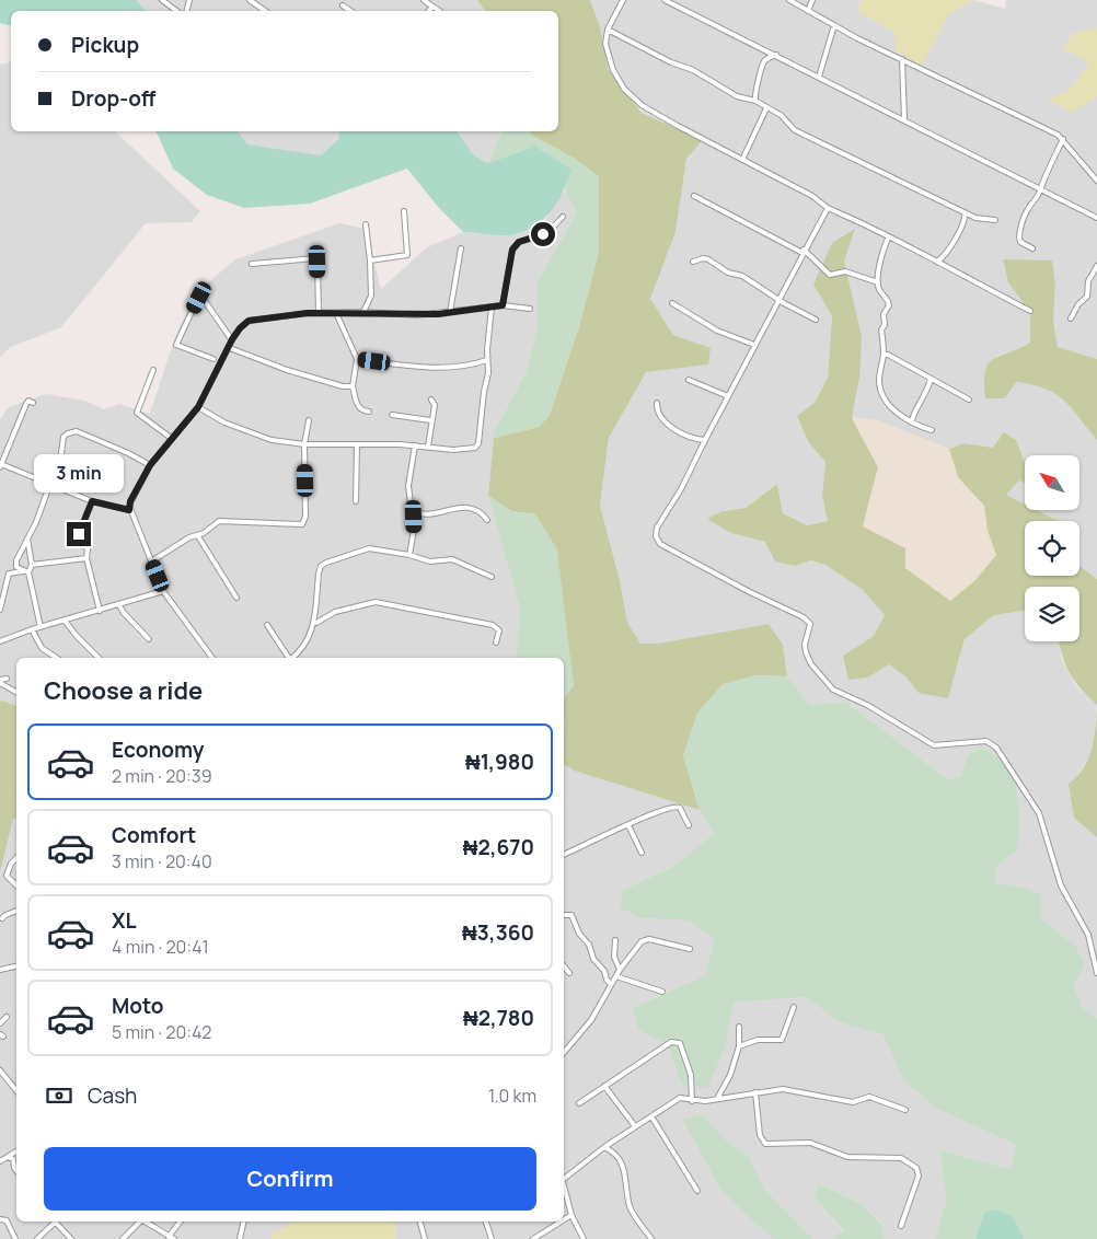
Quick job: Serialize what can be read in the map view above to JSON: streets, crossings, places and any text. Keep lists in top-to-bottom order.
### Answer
{
  "north": "top left",
  "page": {
    "banner": ["Pickup", "Drop-off"],
    "bubble": "3 min",
    "heading": "Choose a ride",
    "list": [
      {
        "name": "Economy",
        "note": "2 min · 20:39",
        "value": "₦1,980"
      },
      {
        "name": "Comfort",
        "note": "3 min · 20:40",
        "value": "₦2,670"
      },
      {
        "name": "XL",
        "note": "4 min · 20:41",
        "value": "₦3,360"
      },
      {
        "name": "Moto",
        "note": "5 min · 20:42",
        "value": "₦2,780"
      }
    ],
    "pay": ["Cash", "1.0 km"],
    "buttons": "Confirm"
  }
}
